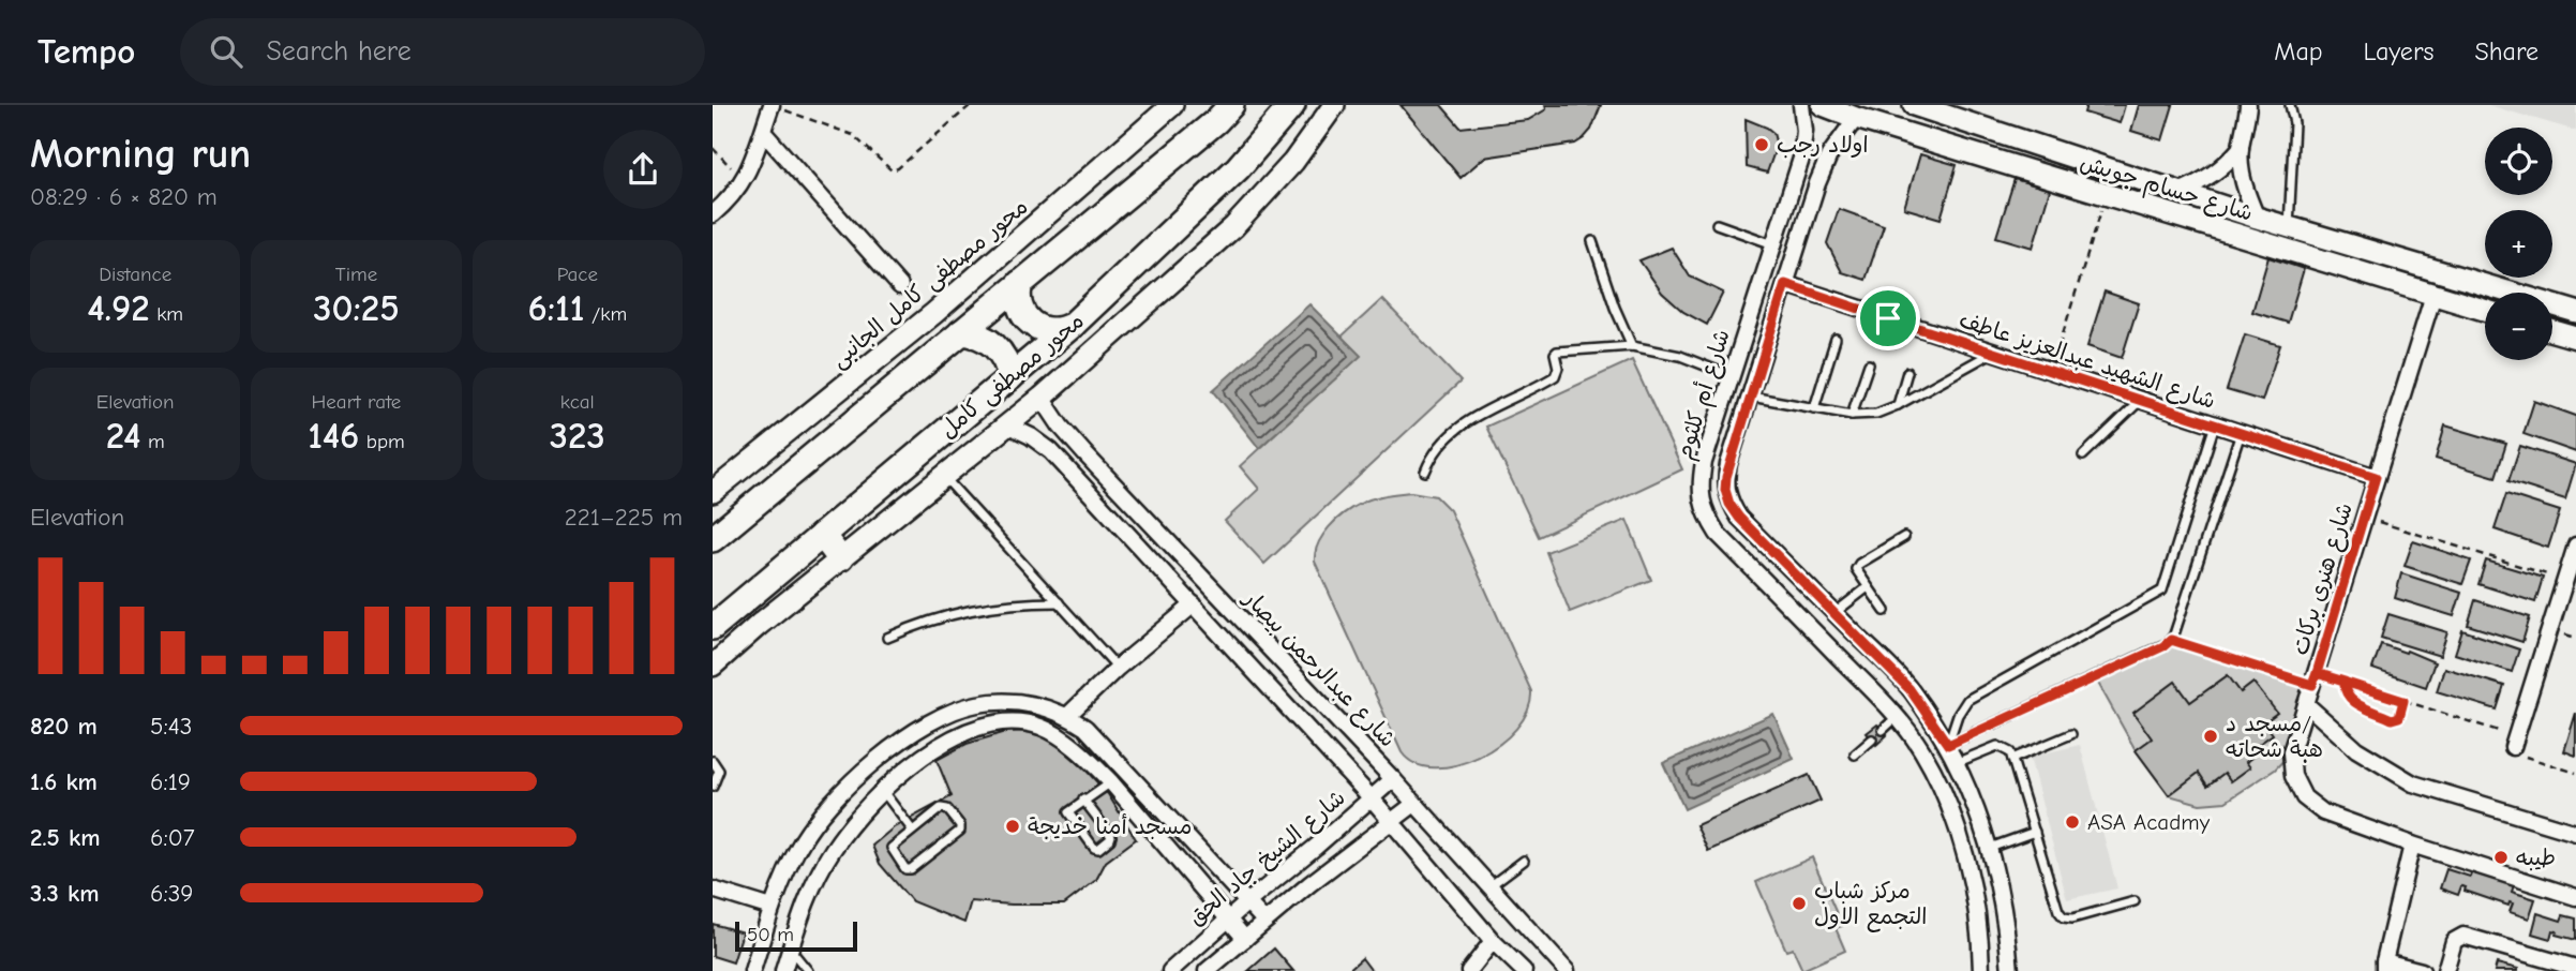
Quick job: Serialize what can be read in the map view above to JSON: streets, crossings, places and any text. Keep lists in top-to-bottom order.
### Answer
{
  "streets": {
    "main road": ["محور مصطفى كامل"],
    "street": [
      "شارع حسام جويش",
      "محور مصطفى كامل الجانبى",
      "شارع الشهيد عبدالعزيز عاطف",
      "شارع أم كلثوم",
      "شارع هنرى بركات",
      "شارع عبدالرحمن بيصار",
      "شارع الشيخ جاد الحق"
    ]
  },
  "crossings": [
    ["شارع حسام جويش", "شارع أم كلثوم"],
    ["شارع حسام جويش", "شارع هنرى بركات"],
    ["شارع الشهيد عبدالعزيز عاطف", "شارع أم كلثوم"],
    ["شارع الشهيد عبدالعزيز عاطف", "شارع هنرى بركات"],
    ["شارع عبدالرحمن بيصار", "شارع الشيخ جاد الحق"]
  ],
  "places": [
    "اولاد رجب",
    "مسجد د/ هبة شحاته",
    "ASA Acadmy",
    "مسجد أمنا خديجة",
    "طيبه",
    "مركز شباب التجمع الاول"
  ],
  "scale_bar": "50 m",
  "page": {
    "header": "Tempo",
    "search": "Search here",
    "nav": ["Map", "Layers", "Share"],
    "heading": ["Morning run", "08:29 · 6 × 820 m"],
    "map_buttons": ["+", "−"],
    "stats": [
      ["Distance", "4.92 km"],
      ["Time", "30:25"],
      ["Pace", "6:11 /km"],
      ["Elevation", "24 m"],
      ["Heart rate", "146 bpm"],
      ["kcal", "323"]
    ],
    "chart": ["Elevation", "221–225 m"],
    "list": [
      {
        "name": "820 m",
        "note": "5:43"
      },
      {
        "name": "1.6 km",
        "note": "6:19"
      },
      {
        "name": "2.5 km",
        "note": "6:07"
      },
      {
        "name": "3.3 km",
        "note": "6:39"
      }
    ],
    "scale": "50 m"
  }
}
